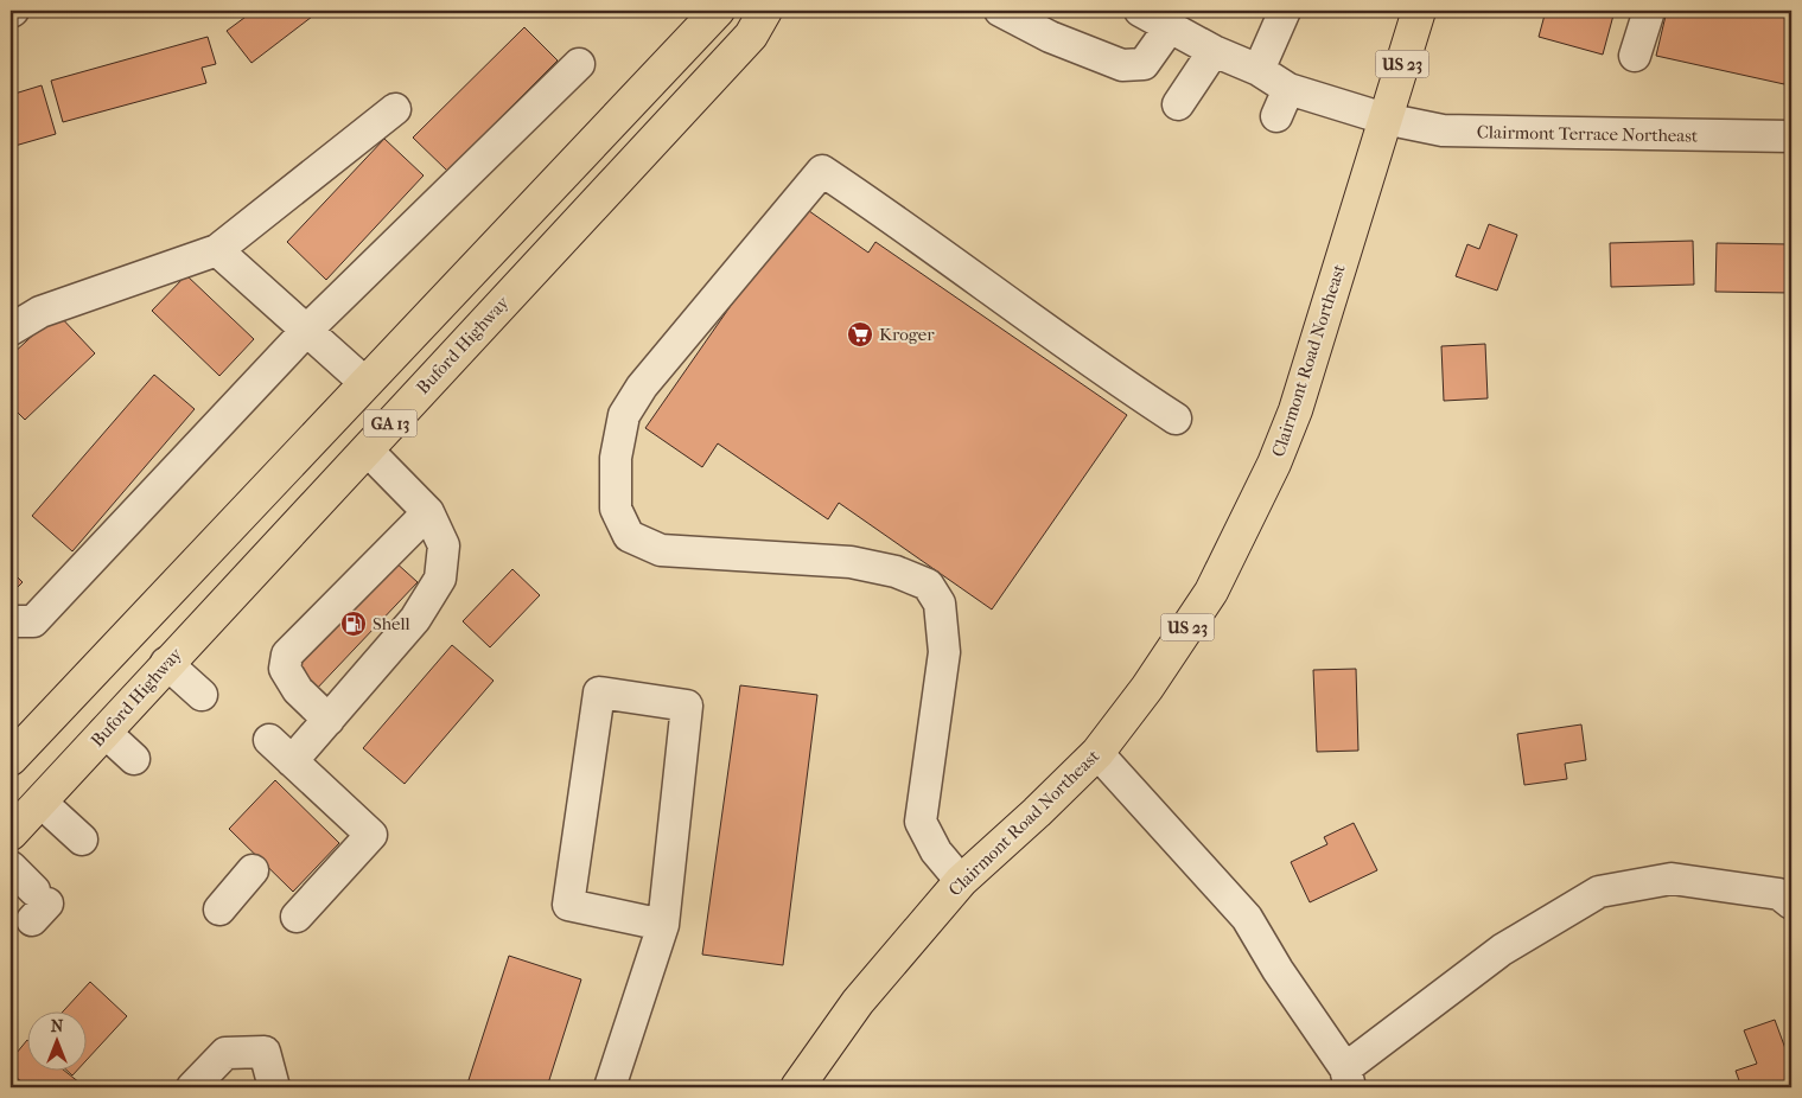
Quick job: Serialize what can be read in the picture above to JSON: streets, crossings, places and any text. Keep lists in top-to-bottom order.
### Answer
{
  "streets": {
    "main road": [
      "US 23",
      "Buford Highway",
      "Clairmont Road Northeast",
      "GA 13"
    ],
    "street": ["Clairmont Terrace Northeast"]
  },
  "crossings": [
    ["Clairmont Terrace Northeast", "Clairmont Road Northeast"]
  ],
  "places": {
    "supermarket": ["Kroger"],
    "fuel station": ["Shell"]
  },
  "north": "top"
}
